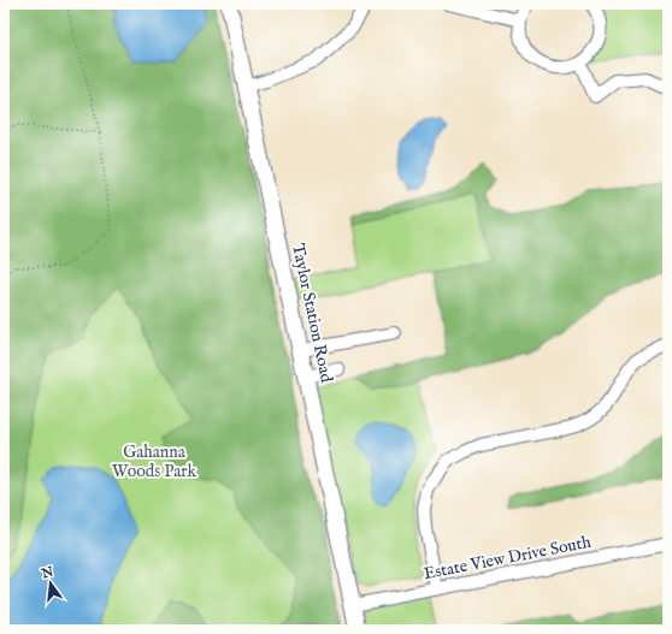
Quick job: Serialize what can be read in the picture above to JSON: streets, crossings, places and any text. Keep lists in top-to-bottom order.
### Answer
{
  "streets": {
    "main road": ["Taylor Station Road"],
    "street": ["Estate View Drive South"]
  },
  "crossings": [
    ["Taylor Station Road", "Estate View Drive South"]
  ],
  "parks": ["Gahanna Woods Park"],
  "north": "top"
}
